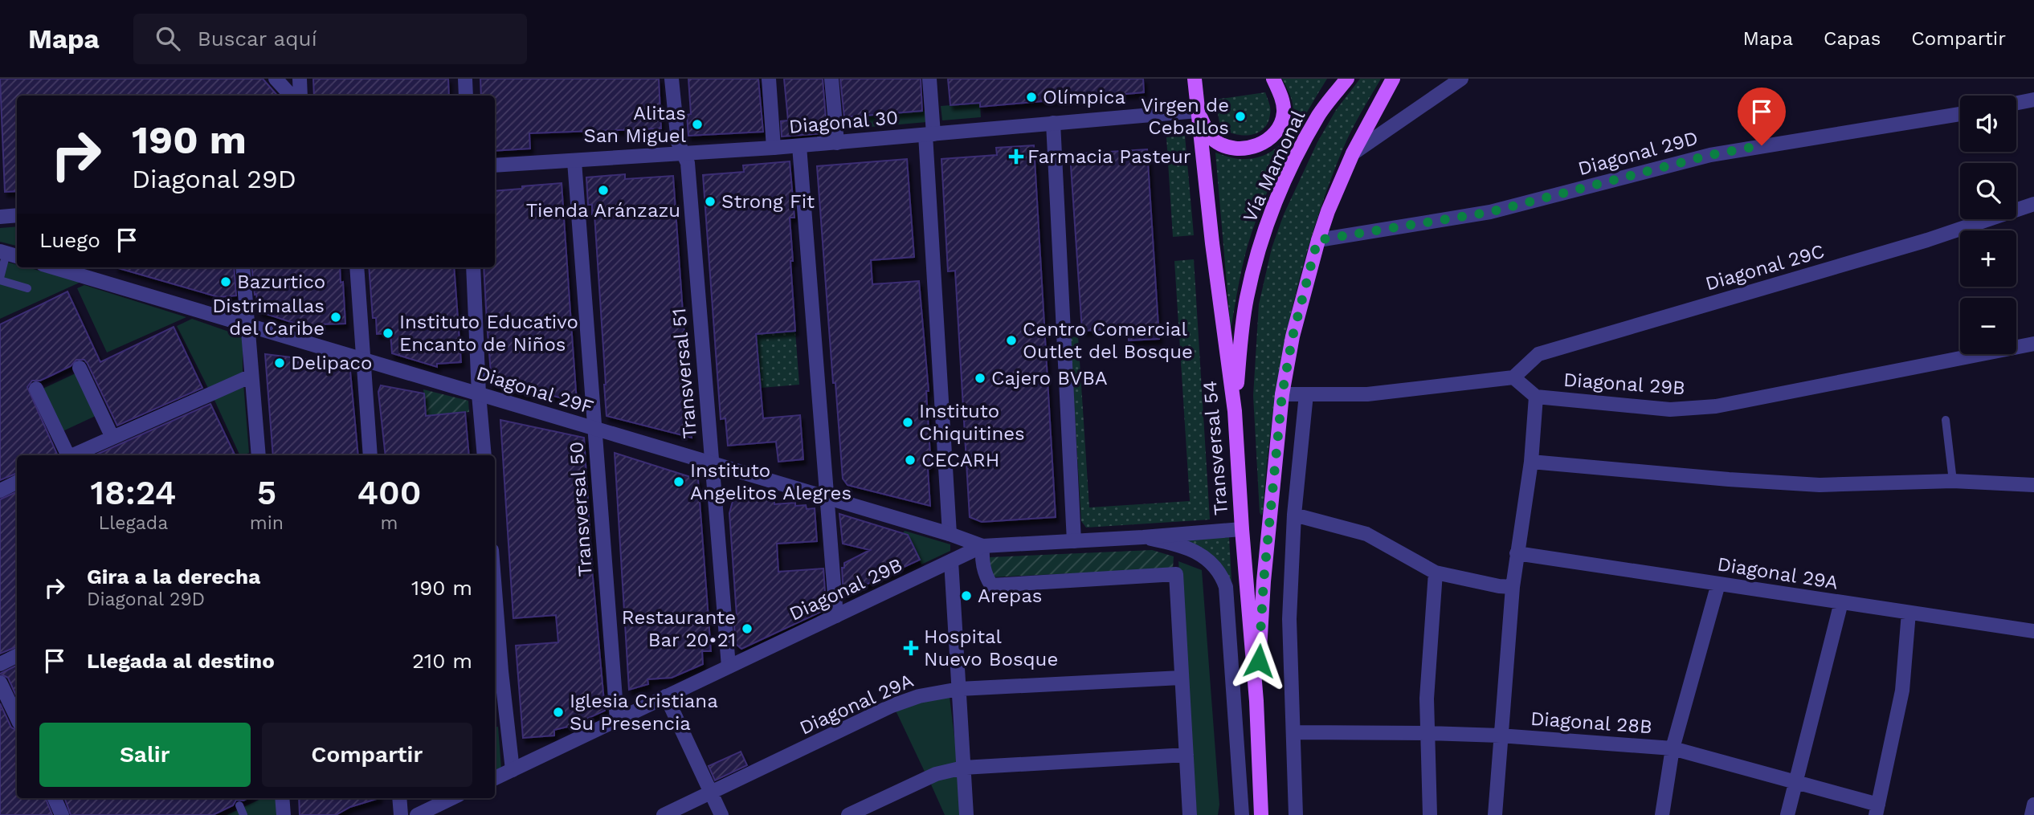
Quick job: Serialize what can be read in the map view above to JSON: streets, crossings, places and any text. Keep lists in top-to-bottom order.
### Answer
{
  "streets": {
    "main road": ["Vía Mamonal", "Transversal 54"],
    "street": [
      "Diagonal 30",
      "Diagonal 29D",
      "Diagonal 29C",
      "Transversal 51",
      "Diagonal 29B",
      "Diagonal 29F",
      "Transversal 50",
      "Diagonal 29A",
      "Diagonal 28B"
    ]
  },
  "crossings": [
    ["Diagonal 30", "Transversal 51"],
    ["Diagonal 30", "Transversal 54"],
    ["Diagonal 30", "Transversal 50"],
    ["Vía Mamonal", "Transversal 54"],
    ["Diagonal 29C", "Diagonal 29B"],
    ["Transversal 51", "Diagonal 29B"],
    ["Transversal 51", "Diagonal 29F"],
    ["Diagonal 29B", "Diagonal 29F"],
    ["Diagonal 29B", "Transversal 54"],
    ["Diagonal 29B", "Transversal 50"],
    ["Diagonal 29F", "Transversal 50"]
  ],
  "places": {
    "other": [
      "Olímpica",
      "Virgen de Ceballos",
      "Alitas San Miguel",
      "Tienda Aránzazu",
      "Strong Fit",
      "Bazurtico",
      "Distrimallas del Caribe",
      "Instituto Educativo Encanto de Niños",
      "Centro Comercial Outlet del Bosque",
      "Delipaco",
      "Cajero BVBA",
      "Instituto Chiquitines",
      "CECARH",
      "Instituto Angelitos Alegres",
      "Arepas",
      "Restaurante Bar 20•21",
      "Iglesia Cristiana Su Presencia"
    ],
    "health": ["Farmacia Pasteur", "Hospital Nuevo Bosque"]
  },
  "page": {
    "header": "Mapa",
    "search": "Buscar aquí",
    "nav": ["Mapa", "Capas", "Compartir"],
    "map_buttons": ["+", "−"],
    "turn": ["190 m", "Diagonal 29D"],
    "then": "Luego",
    "eta": [
      "18:24",
      "Llegada",
      "5",
      "min",
      "400",
      "m"
    ],
    "list": [
      {
        "name": "Gira a la derecha",
        "note": "Diagonal 29D",
        "value": "190 m"
      },
      {
        "name": "Llegada al destino",
        "value": "210 m"
      }
    ],
    "buttons": ["Salir", "Compartir"]
  }
}
